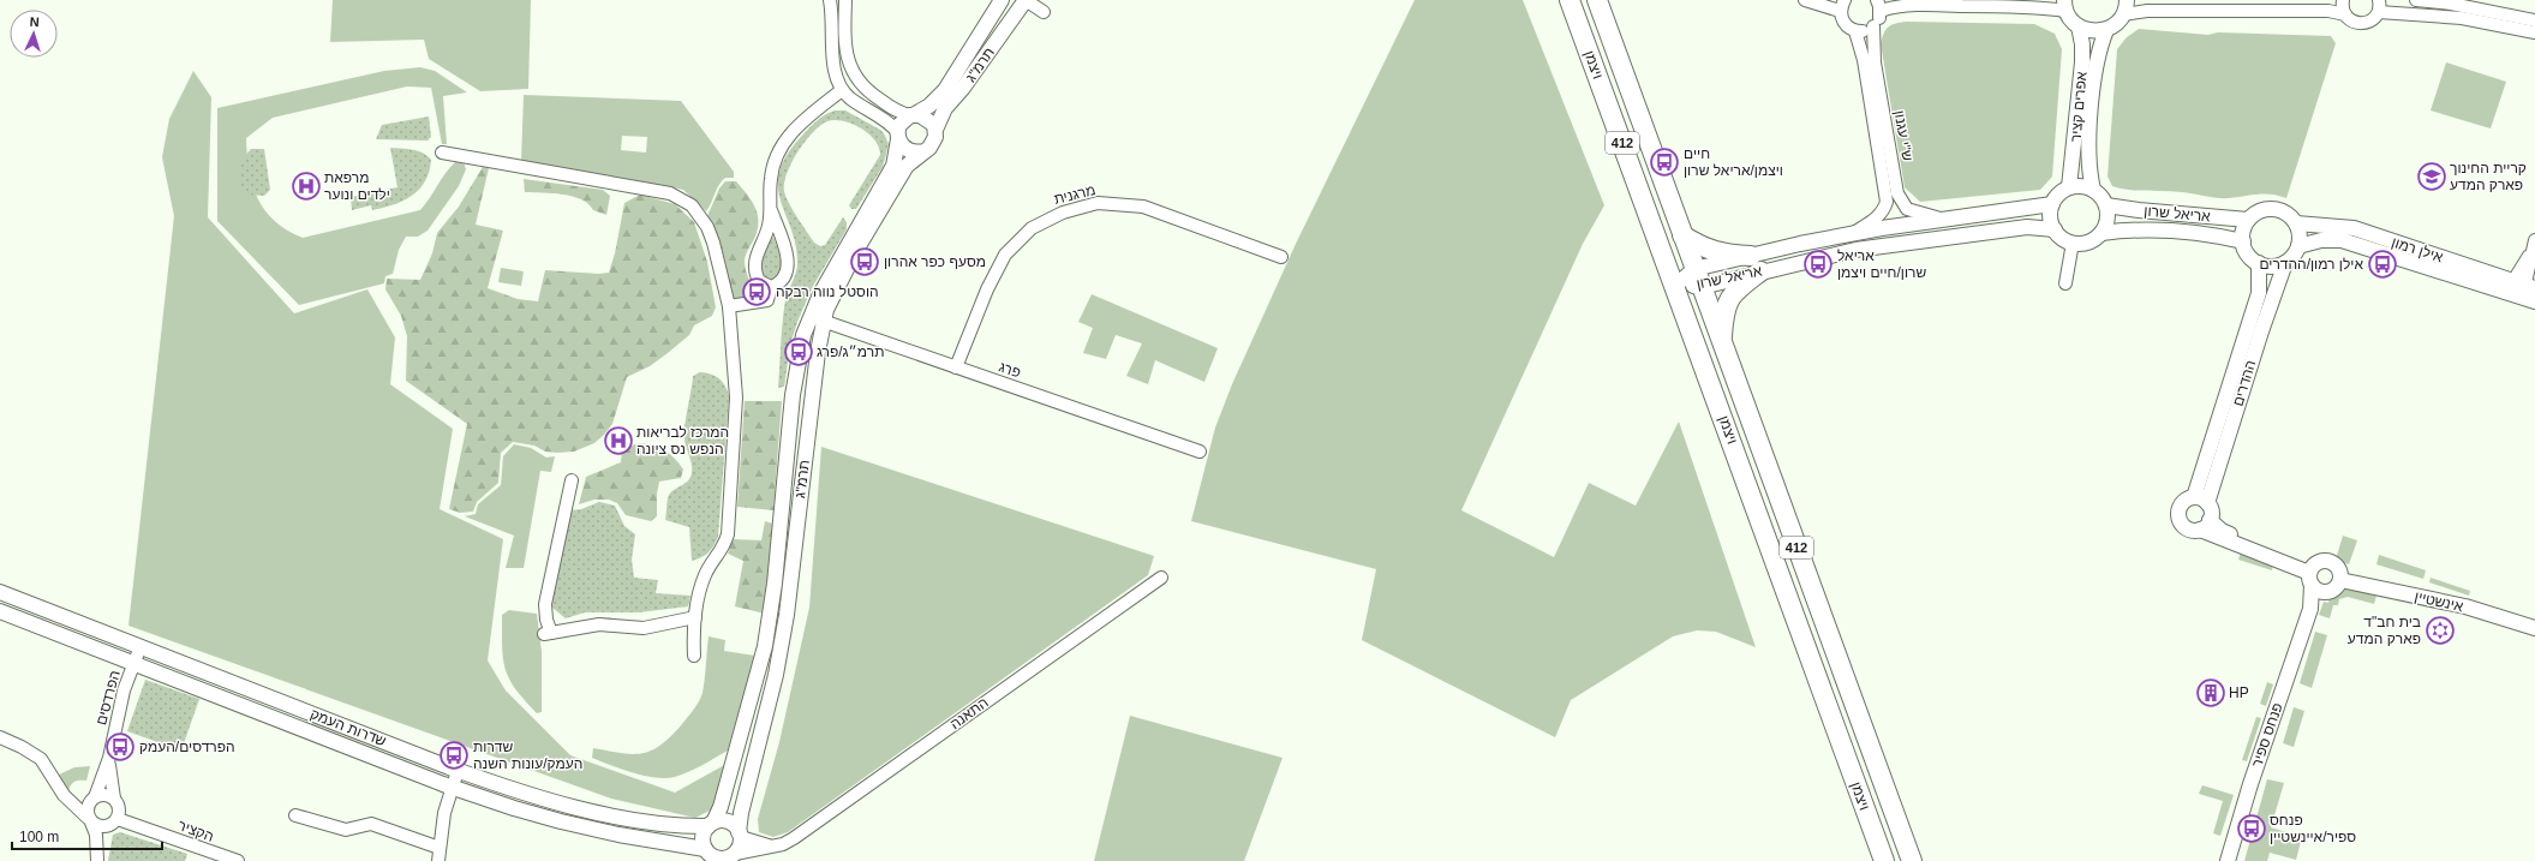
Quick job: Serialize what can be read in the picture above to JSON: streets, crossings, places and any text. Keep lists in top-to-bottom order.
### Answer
{
  "streets": {
    "main road": ["ויצמן", "412"],
    "street": [
      "תרמ\"ג",
      "אפרים קציר",
      "ש\"י עגנון",
      "מרגנית",
      "אריאל שרון",
      "אילן רמון",
      "פרג",
      "ההדרים",
      "אינשטיין",
      "הפרדסים",
      "התאנה",
      "שדרות העמק",
      "פנחס ספיר",
      "הקציר"
    ]
  },
  "crossings": [
    ["תרמ\"ג", "פרג"],
    ["תרמ\"ג", "התאנה"],
    ["תרמ\"ג", "שדרות העמק"],
    ["ויצמן", "אריאל שרון"],
    ["אפרים קציר", "אריאל שרון"],
    ["ש\"י עגנון", "אריאל שרון"],
    ["מרגנית", "פרג"],
    ["אריאל שרון", "אילן רמון"],
    ["אריאל שרון", "ההדרים"],
    ["אילן רמון", "ההדרים"],
    ["הפרדסים", "שדרות העמק"],
    ["הפרדסים", "הקציר"],
    ["התאנה", "שדרות העמק"]
  ],
  "places": {
    "bus stop": [
      "חיים ויצמן/אריאל שרון",
      "מסעף כפר אהרון",
      "אריאל שרון/חיים ויצמן",
      "אילן רמון/ההדרים",
      "הוסטל נווה רבקה",
      "תרמ״ג/פרג",
      "הפרדסים/העמק",
      "שדרות העמק/עונות השנה",
      "פנחס ספיר/איינשטיין"
    ],
    "school or university": ["קריית החינוך פארק המדע"],
    "hospital": ["מרפאת ילדים ונוער", "המרכז לבריאות הנפש נס ציונה"],
    "synagogue": ["בית חב\"ד פארק המדע"],
    "building": ["HP"]
  },
  "scale_bar": "100 m",
  "north": "top"
}
